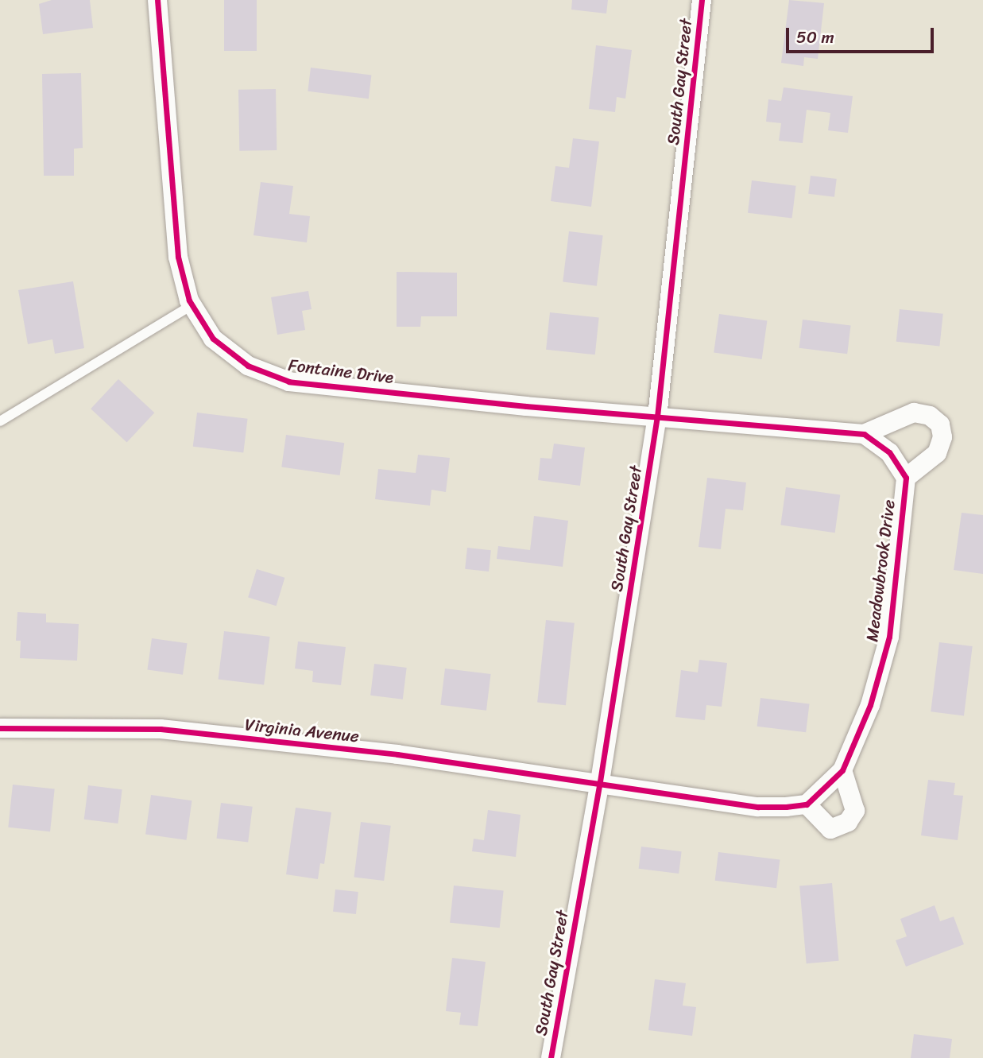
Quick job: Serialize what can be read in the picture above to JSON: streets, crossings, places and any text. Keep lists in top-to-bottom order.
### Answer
{
  "streets": {
    "street": [
      "South Gay Street",
      "Fontaine Drive",
      "Meadowbrook Drive",
      "Virginia Avenue"
    ]
  },
  "crossings": [
    ["South Gay Street", "Fontaine Drive"],
    ["South Gay Street", "Meadowbrook Drive"],
    ["South Gay Street", "Virginia Avenue"],
    ["Fontaine Drive", "Meadowbrook Drive"]
  ],
  "scale_bar": "50 m"
}
